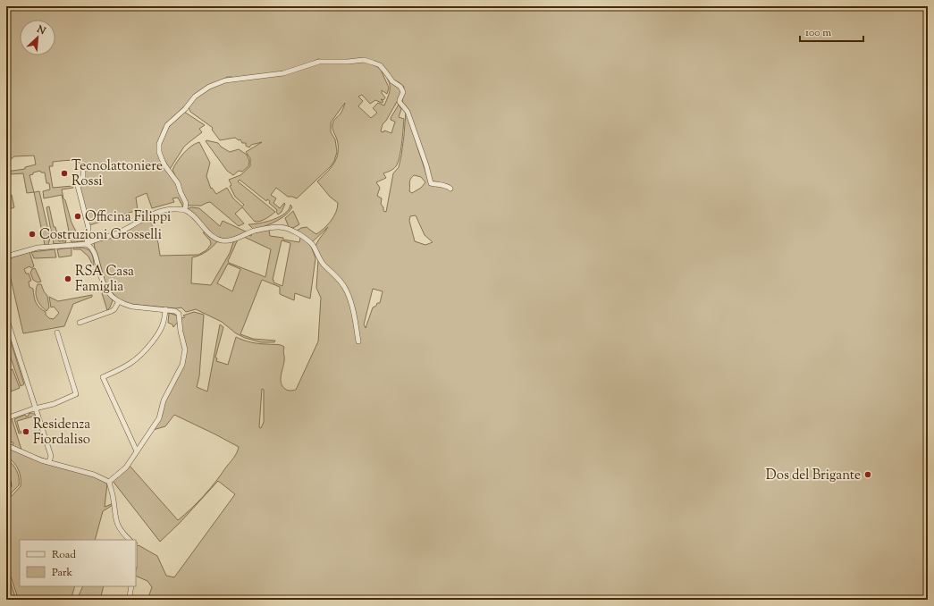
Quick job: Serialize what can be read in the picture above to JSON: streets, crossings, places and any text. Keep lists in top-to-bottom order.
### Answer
{
  "places": [
    "Tecnolattoniere Rossi",
    "Officina Filippi",
    "Costruzioni Grosselli",
    "RSA Casa Famiglia",
    "Residenza Fiordaliso",
    "Dos del Brigante"
  ],
  "legend": ["Road", "Park"],
  "scale_bar": "100 m",
  "north": "top right"
}
